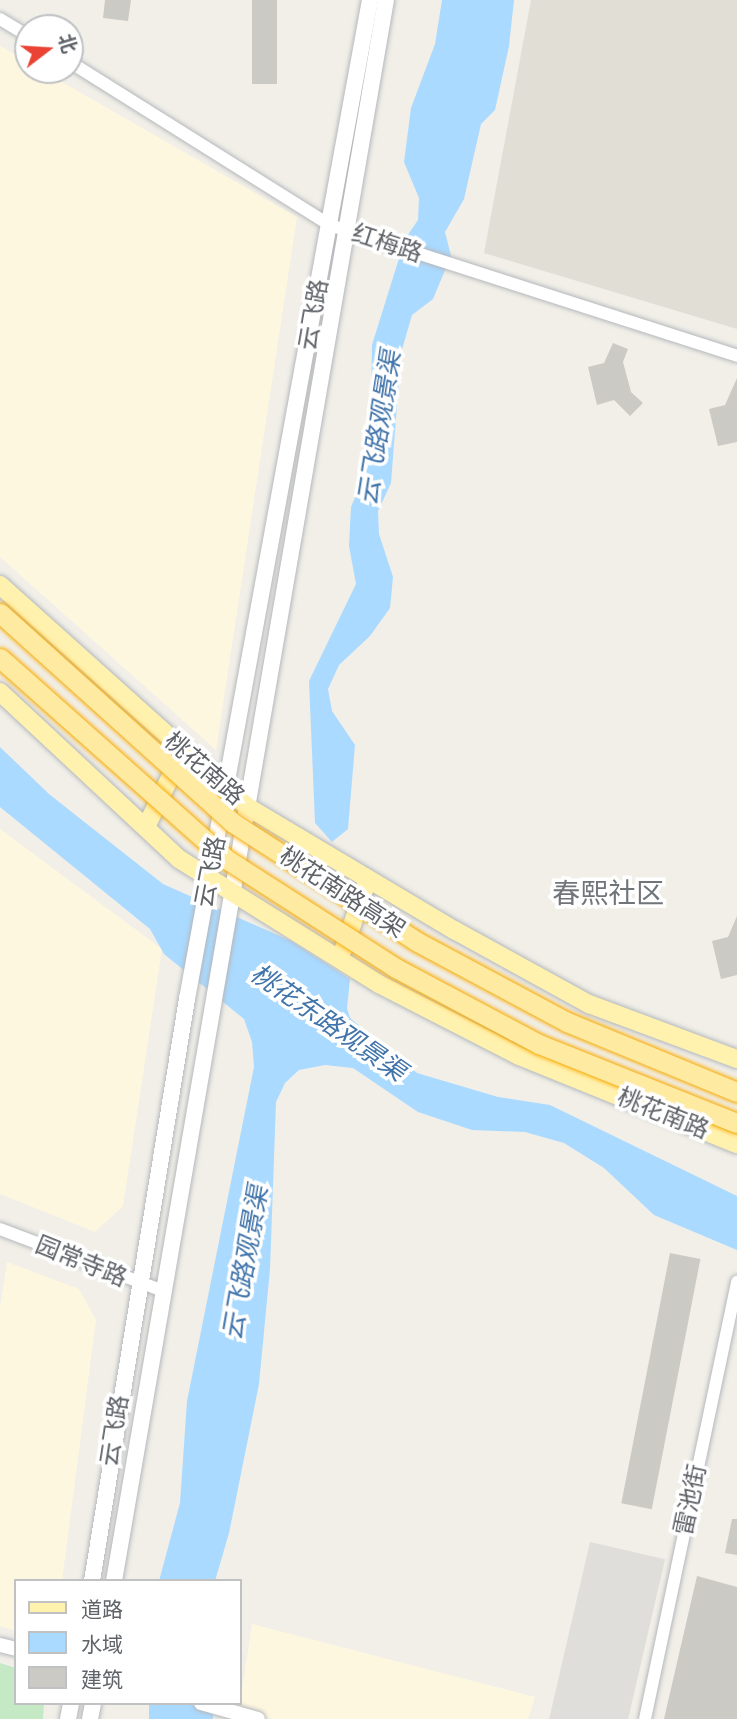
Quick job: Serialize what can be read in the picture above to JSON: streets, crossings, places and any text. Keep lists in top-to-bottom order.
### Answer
{
  "streets": {
    "highway": ["桃花南路高架"],
    "main road": ["云飞路", "桃花南路"],
    "street": ["红梅路", "园常寺路", "雷池街"]
  },
  "crossings": [
    ["红梅路", "云飞路"],
    ["云飞路", "桃花南路"],
    ["云飞路", "园常寺路"]
  ],
  "districts": ["春熙社区"],
  "water": ["云飞路观景渠", "桃花东路观景渠"],
  "legend": ["道路", "水域", "建筑"],
  "north": "right"
}
